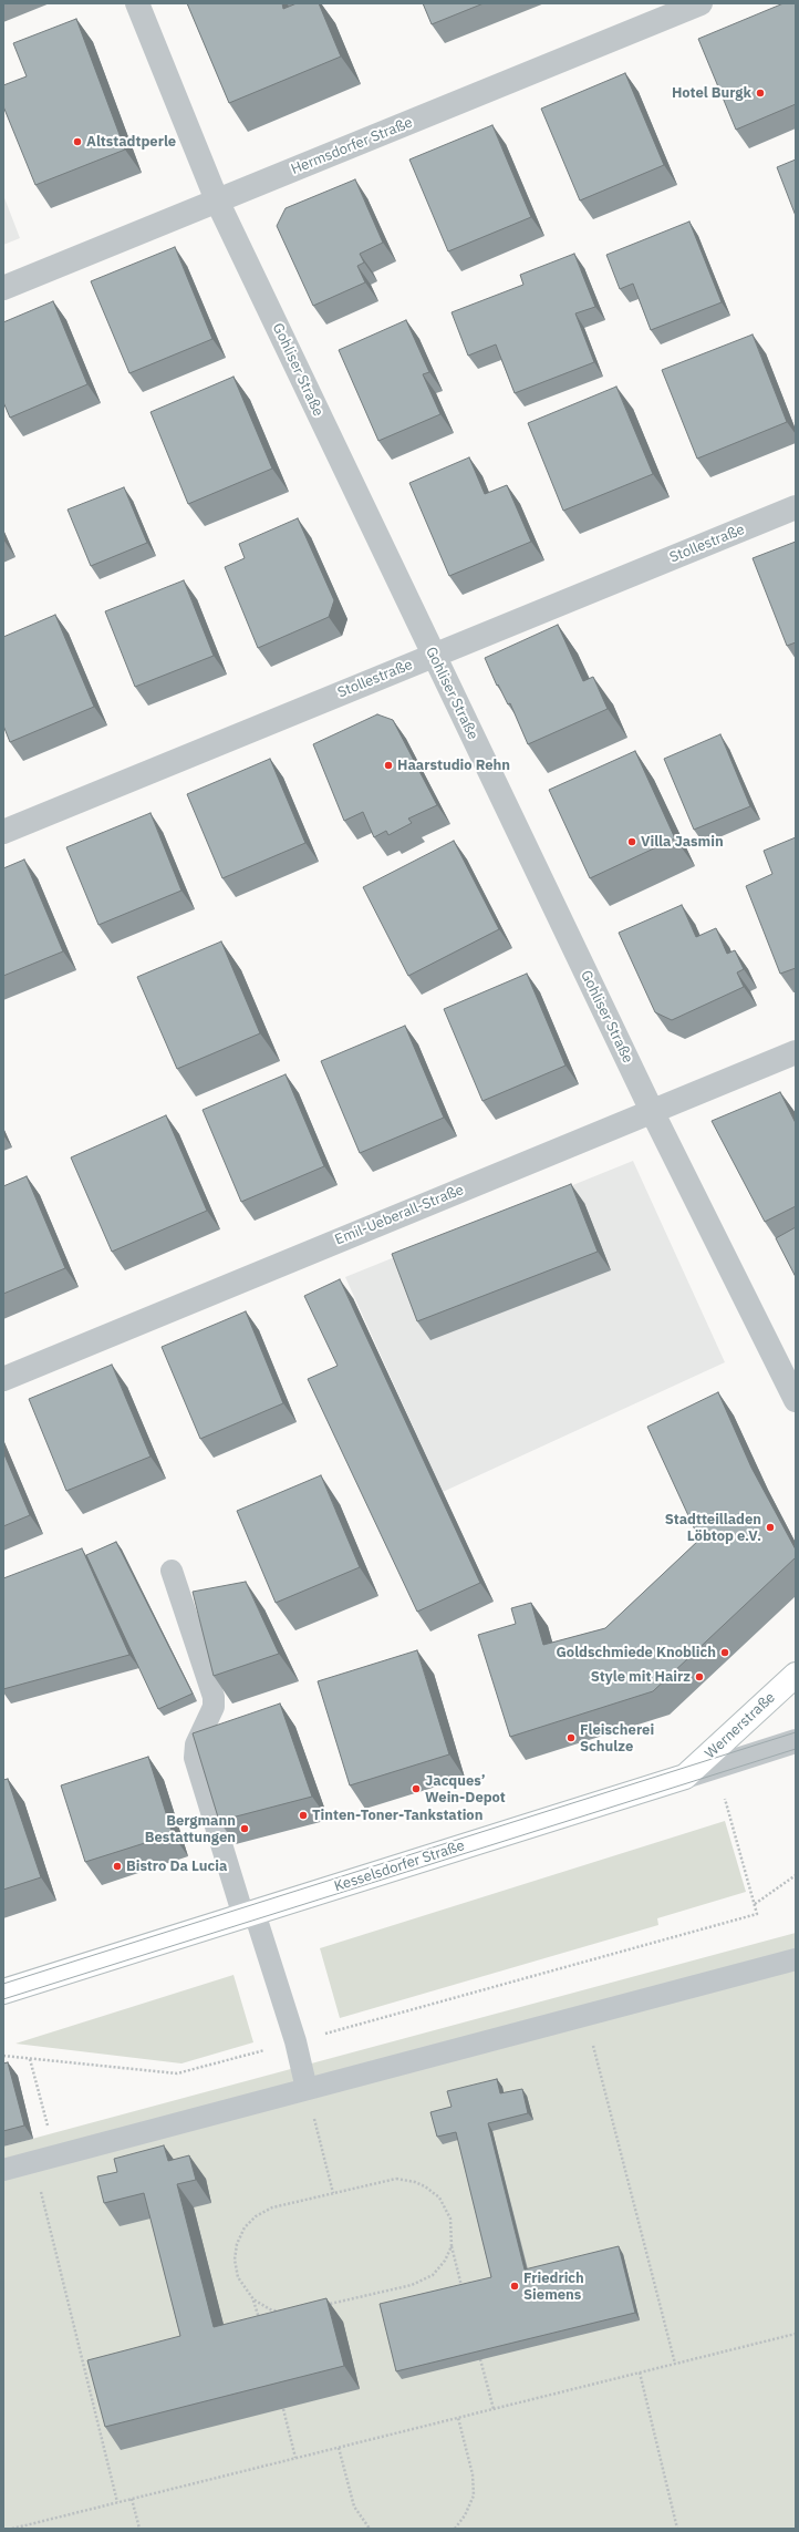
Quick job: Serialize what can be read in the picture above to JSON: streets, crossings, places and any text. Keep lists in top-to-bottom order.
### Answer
{
  "streets": {
    "street": [
      "Hermsdorfer Straße",
      "Gohliser Straße",
      "Stollestraße",
      "Emil-Ueberall-Straße",
      "Wernerstraße",
      "Kesselsdorfer Straße"
    ]
  },
  "crossings": [
    ["Hermsdorfer Straße", "Gohliser Straße"],
    ["Gohliser Straße", "Stollestraße"],
    ["Gohliser Straße", "Emil-Ueberall-Straße"],
    ["Wernerstraße", "Kesselsdorfer Straße"]
  ],
  "places": [
    "Hotel Burgk",
    "Altstadtperle",
    "Haarstudio Rehn",
    "Villa Jasmin",
    "Stadtteilladen Löbtop e.V.",
    "Goldschmiede Knoblich",
    "Style mit Hairz",
    "Fleischerei Schulze",
    "Jacques’ Wein-Depot",
    "Tinten-Toner-Tankstation",
    "Bergmann Bestattungen",
    "Bistro Da Lucia",
    "Friedrich Siemens"
  ]
}
